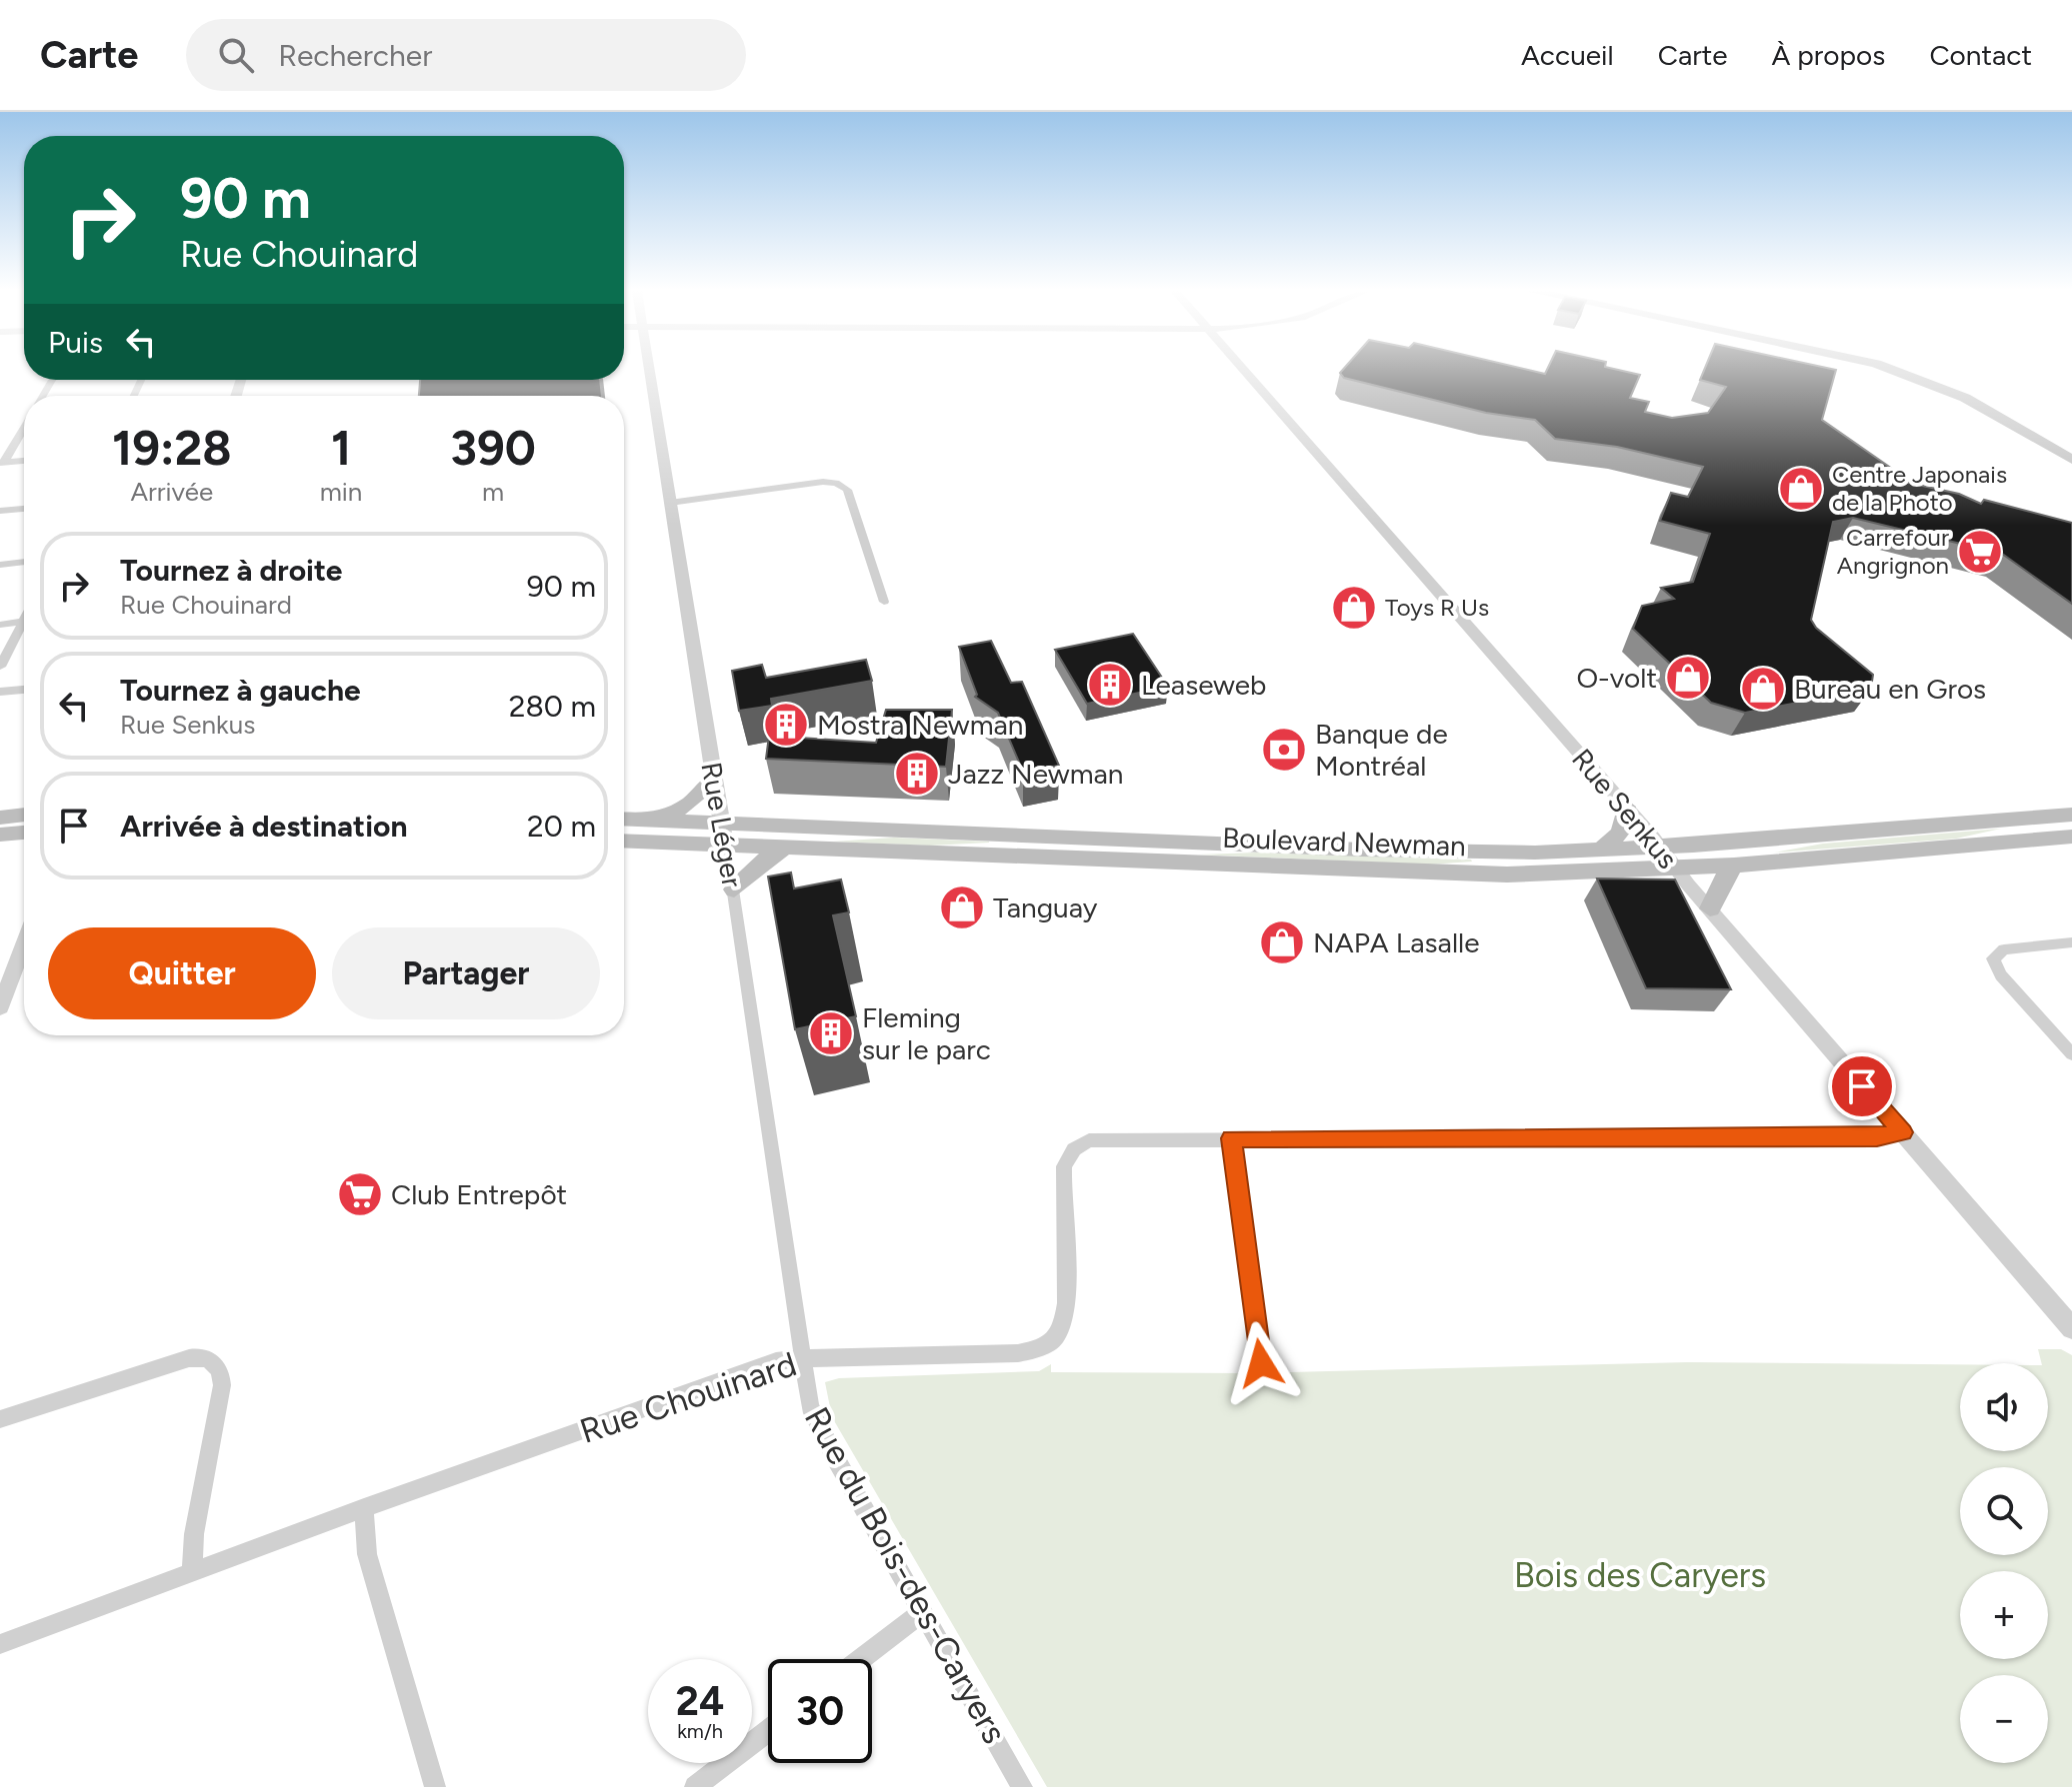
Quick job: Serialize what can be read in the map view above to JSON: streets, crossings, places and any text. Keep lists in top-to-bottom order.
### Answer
{
  "streets": {
    "main road": ["Boulevard Newman"],
    "street": [
      "Rue Senkus",
      "Rue Léger",
      "Rue Chouinard",
      "Rue du Bois-des-Caryers"
    ]
  },
  "crossings": [
    ["Rue Senkus", "Boulevard Newman"],
    ["Rue Senkus", "Rue Chouinard"],
    ["Rue Léger", "Boulevard Newman"],
    ["Rue Léger", "Rue Chouinard"],
    ["Rue Léger", "Rue du Bois-des-Caryers"],
    ["Rue Chouinard", "Rue du Bois-des-Caryers"]
  ],
  "parks": ["Bois des Caryers"],
  "places": {
    "shop": [
      "Centre Japonais de la Photo",
      "Toys R Us",
      "O-volt",
      "Bureau en Gros",
      "Tanguay",
      "NAPA Lasalle"
    ],
    "supermarket": ["Carrefour Angrignon", "Club Entrepôt"],
    "building": [
      "Leaseweb",
      "Mostra Newman",
      "Jazz Newman",
      "Fleming sur le parc"
    ],
    "bank": ["Banque de Montréal"]
  },
  "page": {
    "header": "Carte",
    "search": "Rechercher",
    "nav": [
      "Accueil",
      "Carte",
      "À propos",
      "Contact"
    ],
    "turn": ["90 m", "Rue Chouinard"],
    "then": "Puis",
    "eta": [
      "19:28",
      "Arrivée",
      "1",
      "min",
      "390",
      "m"
    ],
    "list": [
      {
        "name": "Tournez à droite",
        "note": "Rue Chouinard",
        "value": "90 m"
      },
      {
        "name": "Tournez à gauche",
        "note": "Rue Senkus",
        "value": "280 m"
      },
      {
        "name": "Arrivée à destination",
        "value": "20 m"
      }
    ],
    "buttons": ["Quitter", "Partager"],
    "map_buttons": ["+", "−"],
    "speed": "24 km/h",
    "limit": "30"
  }
}
